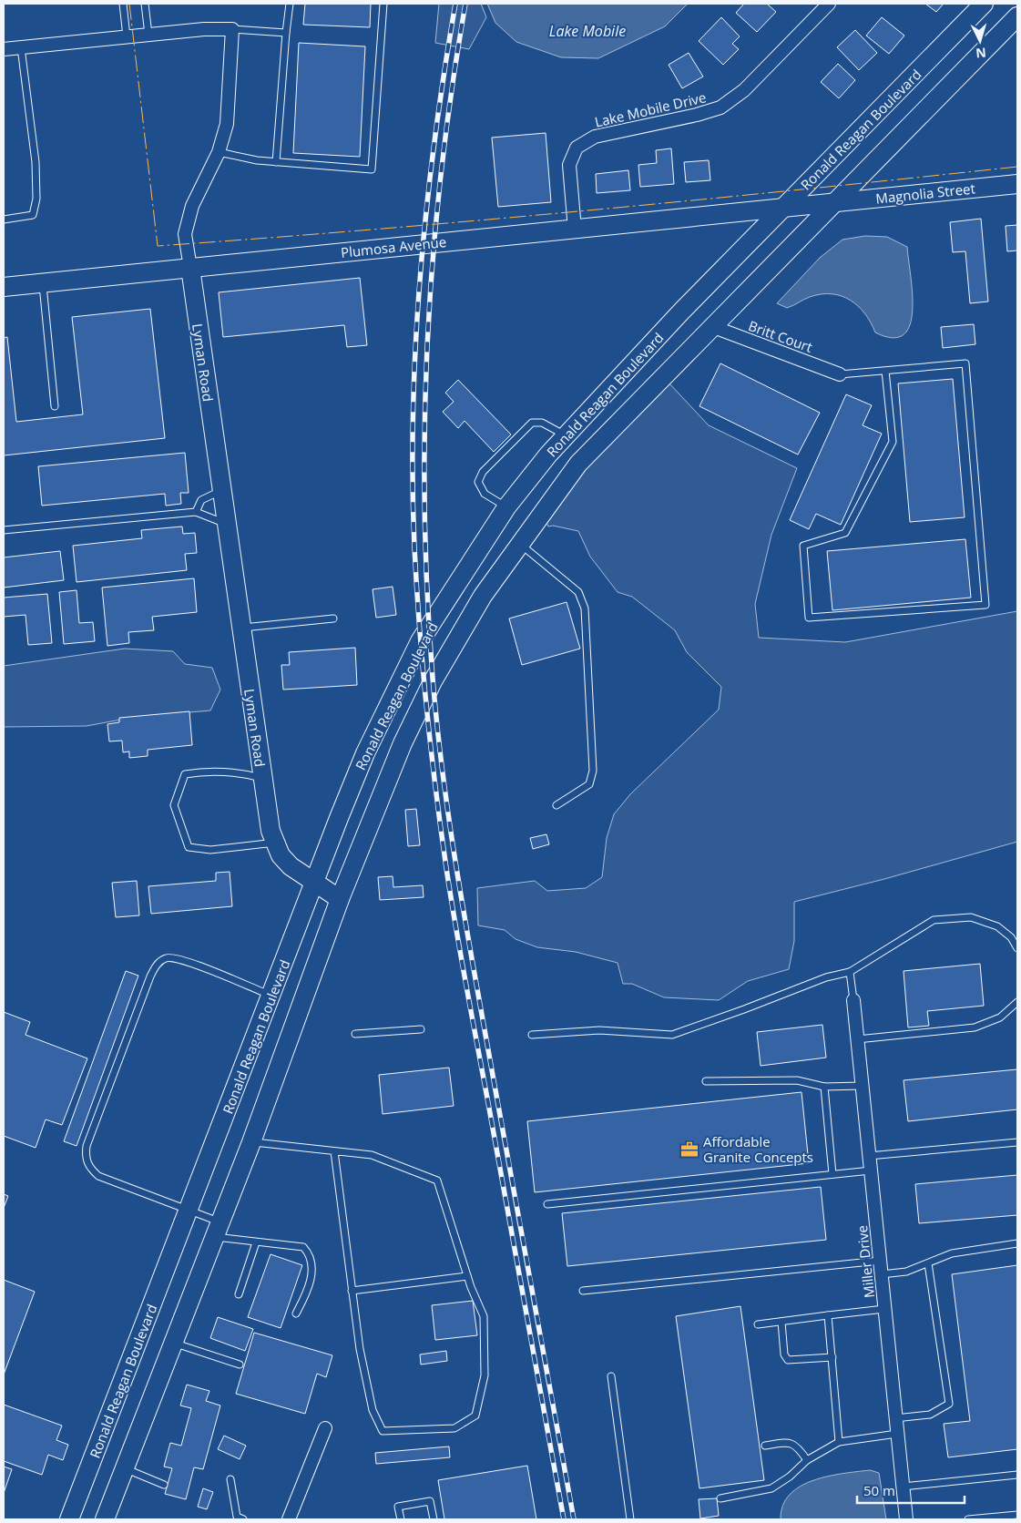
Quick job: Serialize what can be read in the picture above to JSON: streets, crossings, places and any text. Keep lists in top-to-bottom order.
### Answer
{
  "streets": {
    "main road": [
      "Ronald Reagan Boulevard",
      "Magnolia Street",
      "Plumosa Avenue",
      "Lyman Road"
    ],
    "street": ["Lake Mobile Drive", "Britt Court", "Miller Drive"]
  },
  "crossings": [
    ["Lake Mobile Drive", "Plumosa Avenue"],
    ["Ronald Reagan Boulevard", "Magnolia Street"],
    ["Ronald Reagan Boulevard", "Plumosa Avenue"],
    ["Ronald Reagan Boulevard", "Britt Court"],
    ["Ronald Reagan Boulevard", "Lyman Road"],
    ["Magnolia Street", "Plumosa Avenue"],
    ["Plumosa Avenue", "Lyman Road"]
  ],
  "water": ["Lake Mobile"],
  "places": {
    "office": ["Affordable Granite Concepts"]
  },
  "scale_bar": "50 m",
  "north": "bottom"
}
